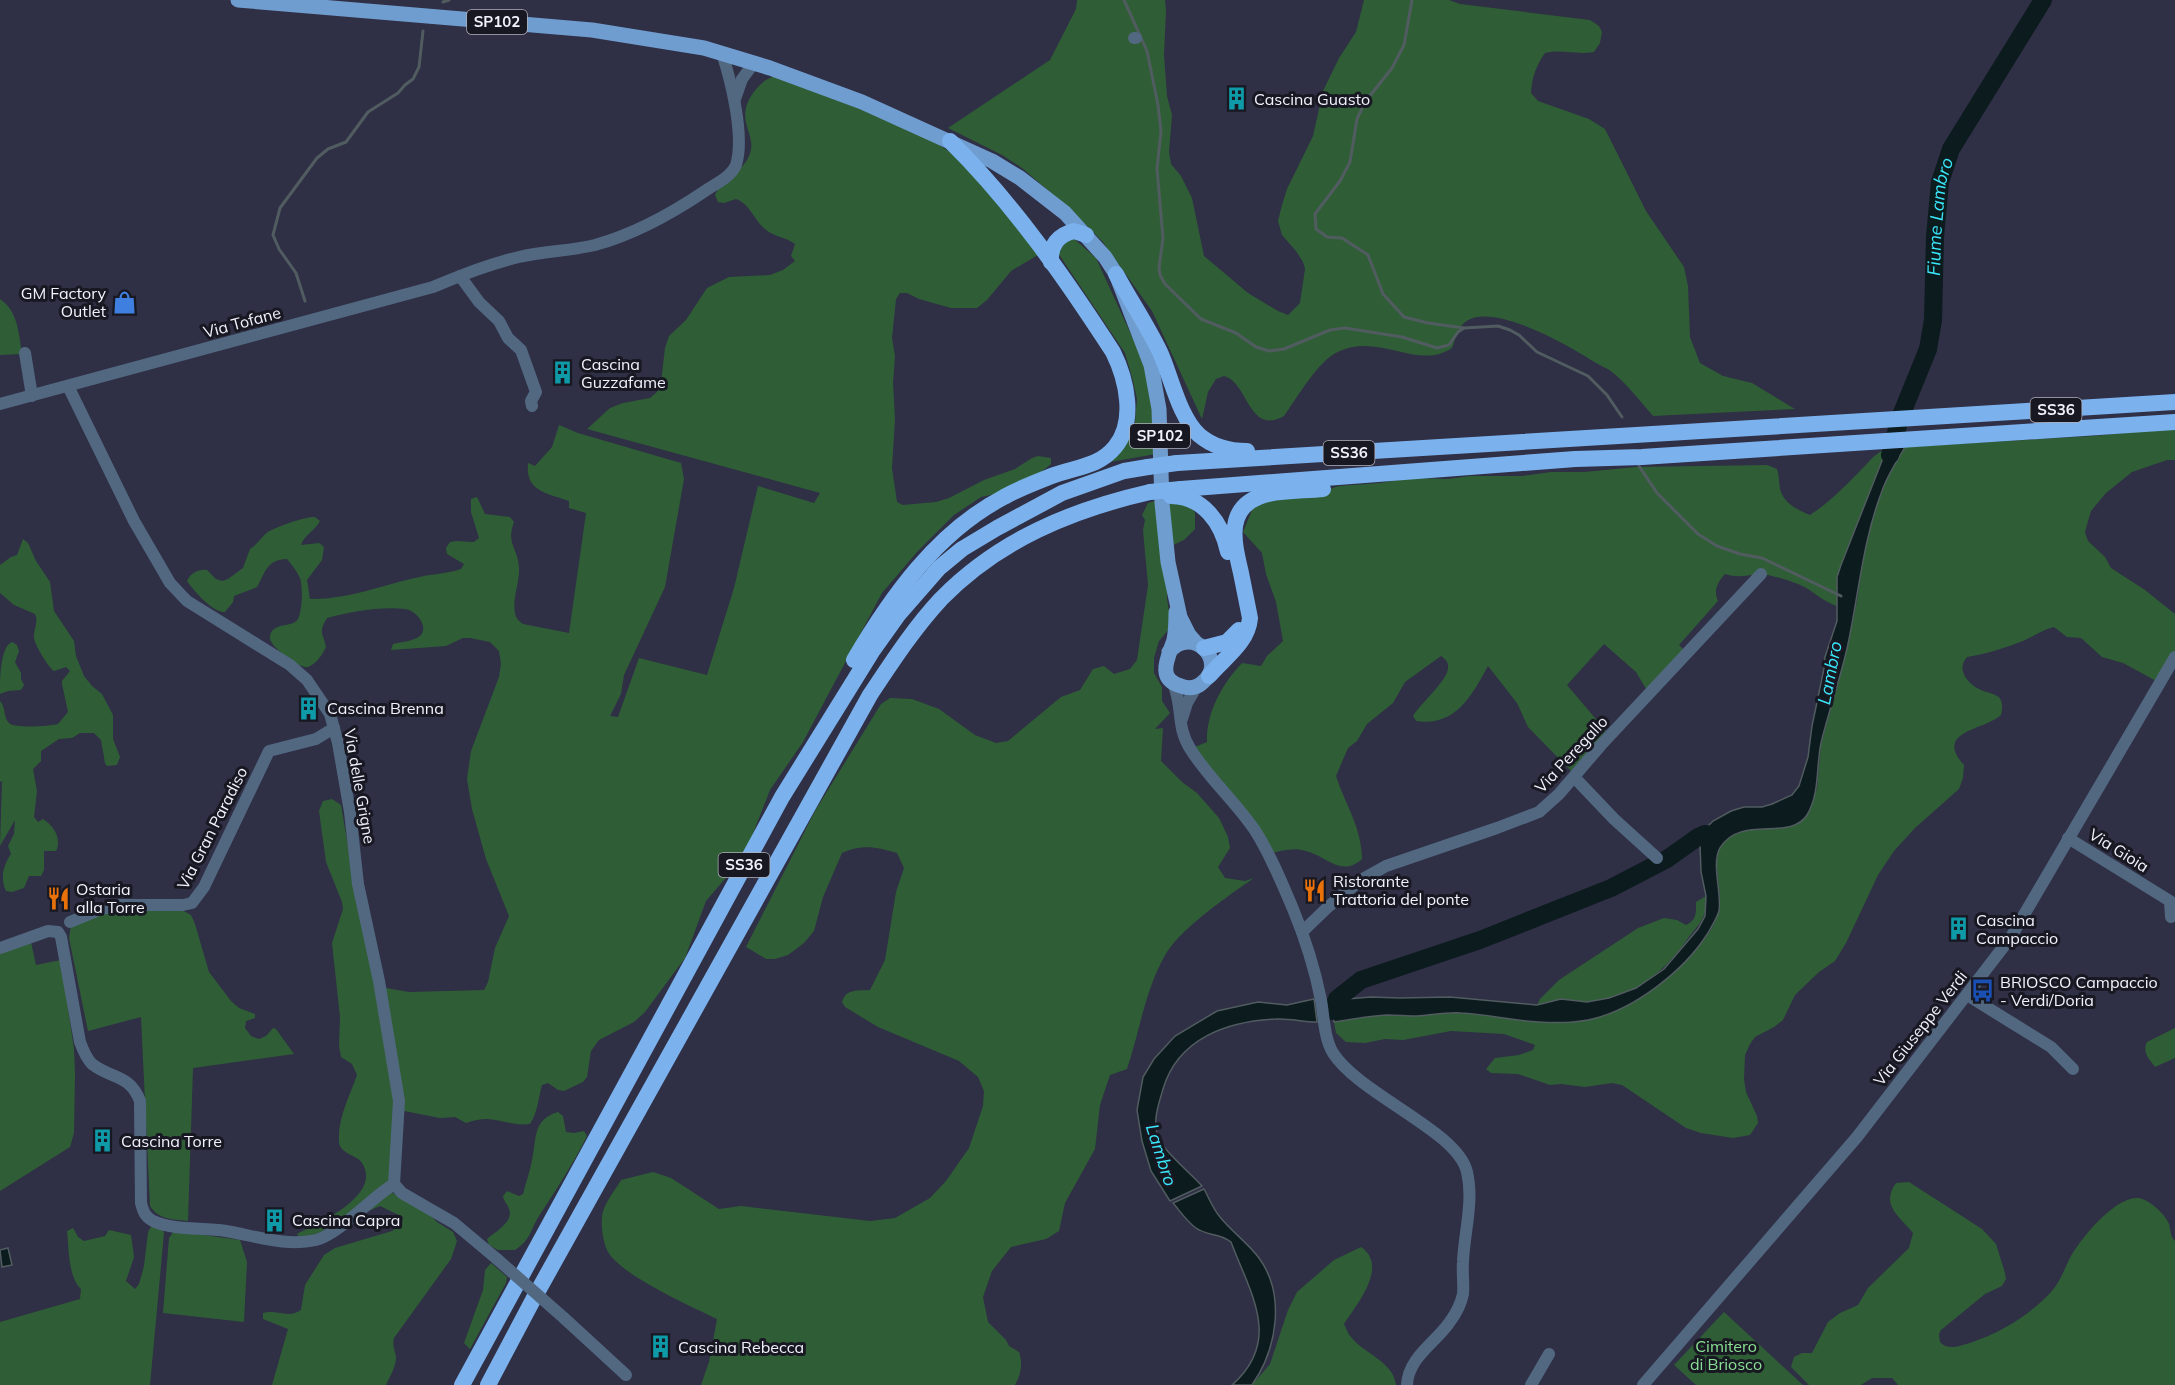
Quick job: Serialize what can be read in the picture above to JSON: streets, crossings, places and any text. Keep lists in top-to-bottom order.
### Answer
{
  "streets": {
    "highway": ["SS36"],
    "main road": ["SP102"],
    "street": [
      "Via Tofane",
      "Via Peregallo",
      "Via delle Grigne",
      "Via Gran Paradiso",
      "Via Gioia",
      "Via Giuseppe Verdi"
    ]
  },
  "crossings": [
    ["SP102", "Via Tofane"],
    ["Via Tofane", "Via delle Grigne"],
    ["Via delle Grigne", "Via Gran Paradiso"],
    ["Via Gioia", "Via Giuseppe Verdi"]
  ],
  "water": ["Fiume Lambro", "Lambro"],
  "parks": ["Cimitero di Briosco"],
  "places": {
    "building": [
      "Cascina Guasto",
      "Cascina Guzzafame",
      "Cascina Brenna",
      "Cascina Campaccio",
      "Cascina Torre",
      "Cascina Capra",
      "Cascina Rebecca"
    ],
    "shop": ["GM Factory Outlet"],
    "restaurant": ["Ristorante Trattoria del ponte", "Ostaria alla Torre"],
    "bus stop": ["BRIOSCO Campaccio - Verdi/Doria"]
  }
}
